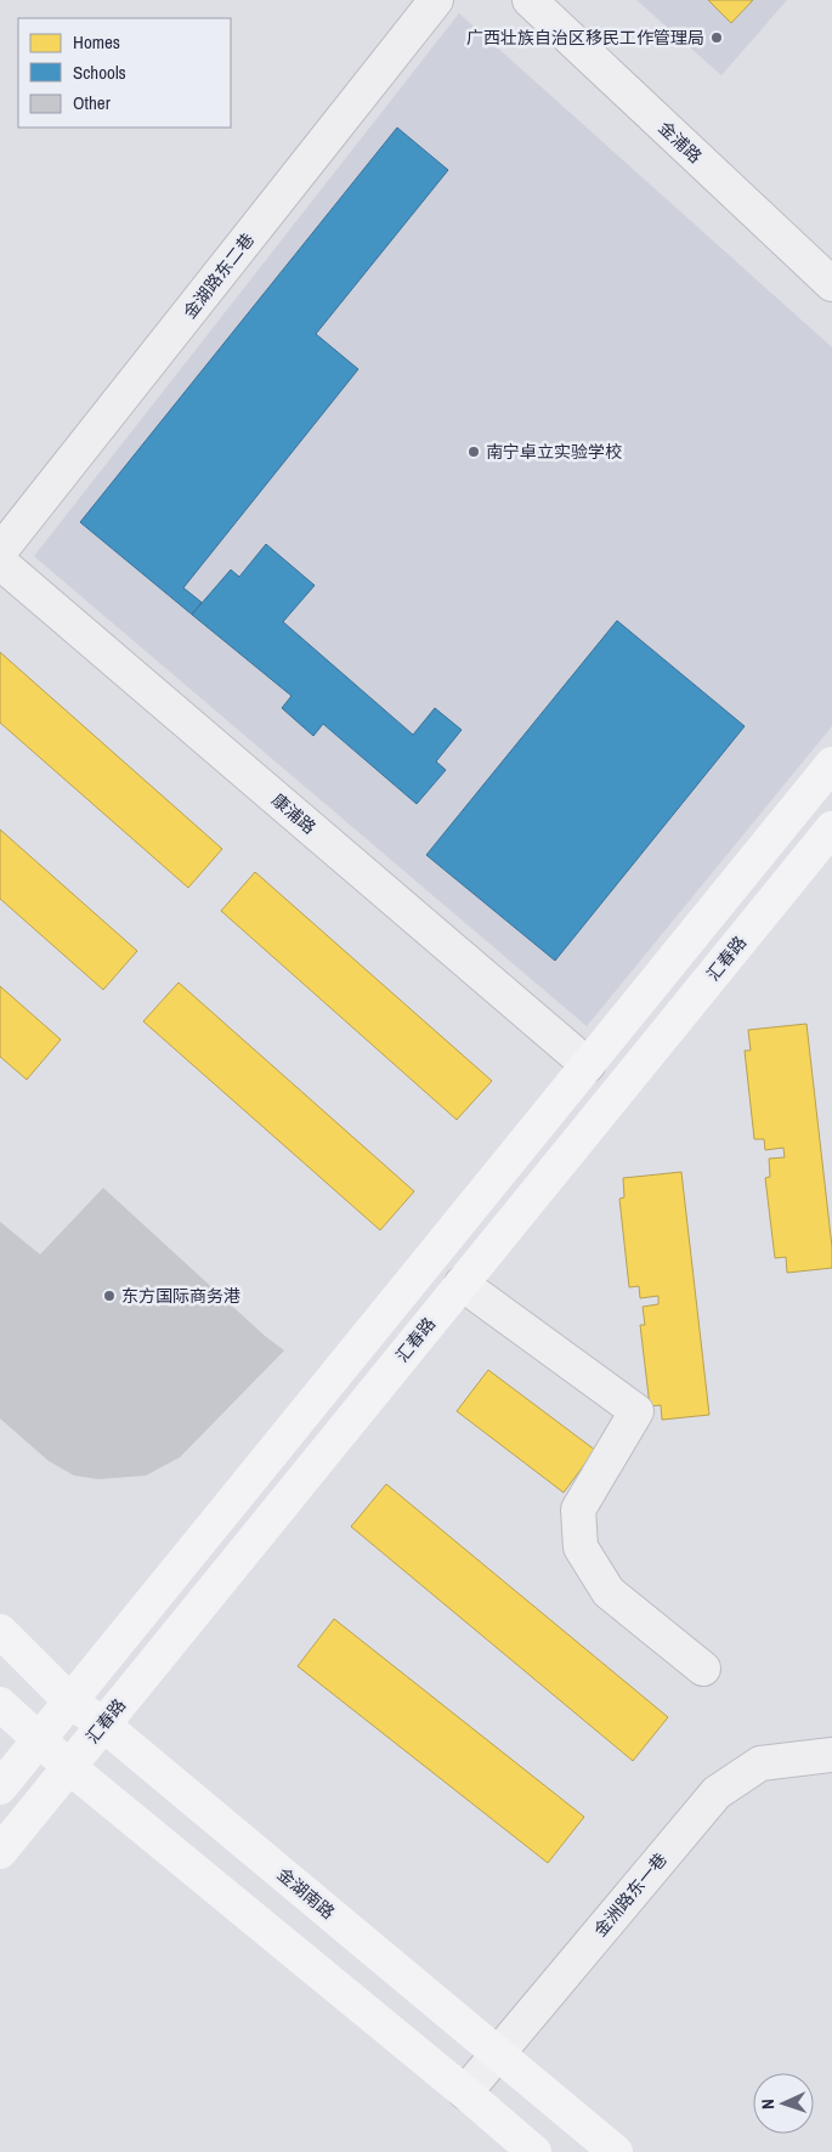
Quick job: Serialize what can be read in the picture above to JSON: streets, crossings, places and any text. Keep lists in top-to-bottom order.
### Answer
{
  "streets": {
    "main road": ["汇春路", "金湖南路"],
    "street": [
      "金浦路",
      "金湖路东二巷",
      "康浦路",
      "金洲路东一巷"
    ]
  },
  "crossings": [
    ["汇春路", "金湖南路"],
    ["金湖南路", "金洲路东一巷"]
  ],
  "places": ["广西壮族自治区移民工作管理局", "南宁卓立实验学校", "东方国际商务港"],
  "legend": ["Homes", "Schools", "Other"],
  "north": "left"
}
